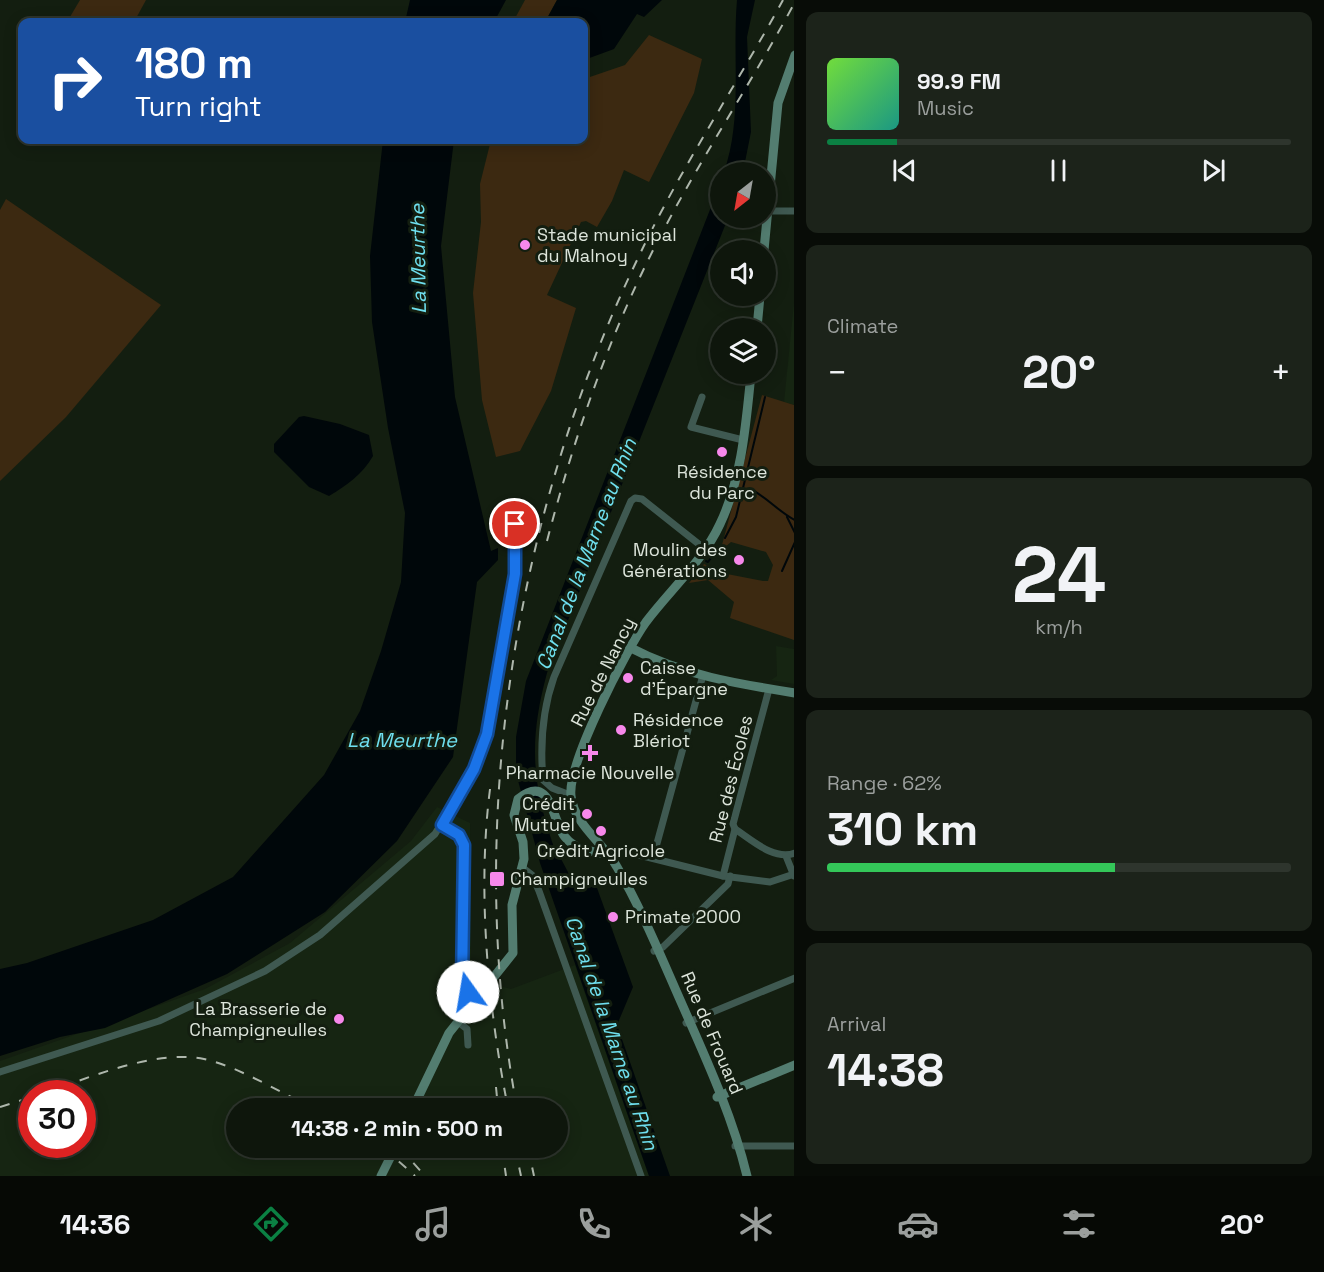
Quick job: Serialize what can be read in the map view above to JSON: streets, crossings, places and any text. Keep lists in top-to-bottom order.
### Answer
{
  "streets": {
    "main road": ["Rue de Nancy", "Rue de Frouard"],
    "street": ["Rue des Écoles"]
  },
  "water": ["La Meurthe", "Canal de la Marne au Rhin"],
  "places": {
    "other": [
      "Stade municipal du Malnoy",
      "Résidence du Parc",
      "Moulin des Générations",
      "Caisse d'Épargne",
      "Résidence Blériot",
      "Crédit Mutuel",
      "Crédit Agricole",
      "Primate 2000",
      "La Brasserie de Champigneulles"
    ],
    "health": ["Pharmacie Nouvelle"],
    "transit": ["Champigneulles"]
  },
  "north": "bottom left",
  "page": {
    "turn": ["180 m", "Turn right"],
    "song": ["99.9 FM", "Music"],
    "tile": [
      "Climate",
      ["24", "km/h"],
      ["Range · 62%", "310 km"],
      ["Arrival", "14:38"]
    ],
    "heat": ["−", "20°", "+"],
    "limit": "30",
    "trip": "14:38 · 2 min · 500 m",
    "tabs": ["14:36", "20°"]
  }
}
